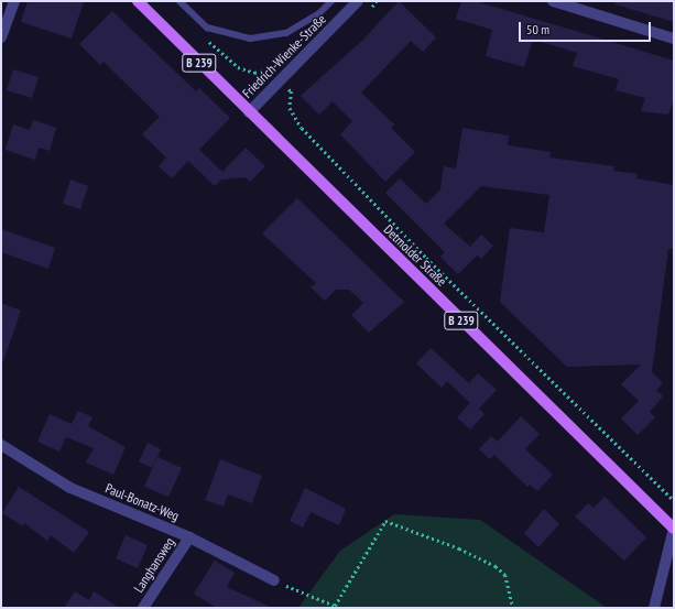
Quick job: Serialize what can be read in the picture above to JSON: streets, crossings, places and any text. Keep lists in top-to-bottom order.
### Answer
{
  "streets": {
    "main road": ["B 239", "Detmolder Straße"],
    "street": ["Friedrich-Wienke-Straße", "Paul-Bonatz-Weg", "Langhansweg"]
  },
  "crossings": [
    ["Friedrich-Wienke-Straße", "Detmolder Straße"],
    ["Paul-Bonatz-Weg", "Langhansweg"]
  ],
  "scale_bar": "50 m"
}
